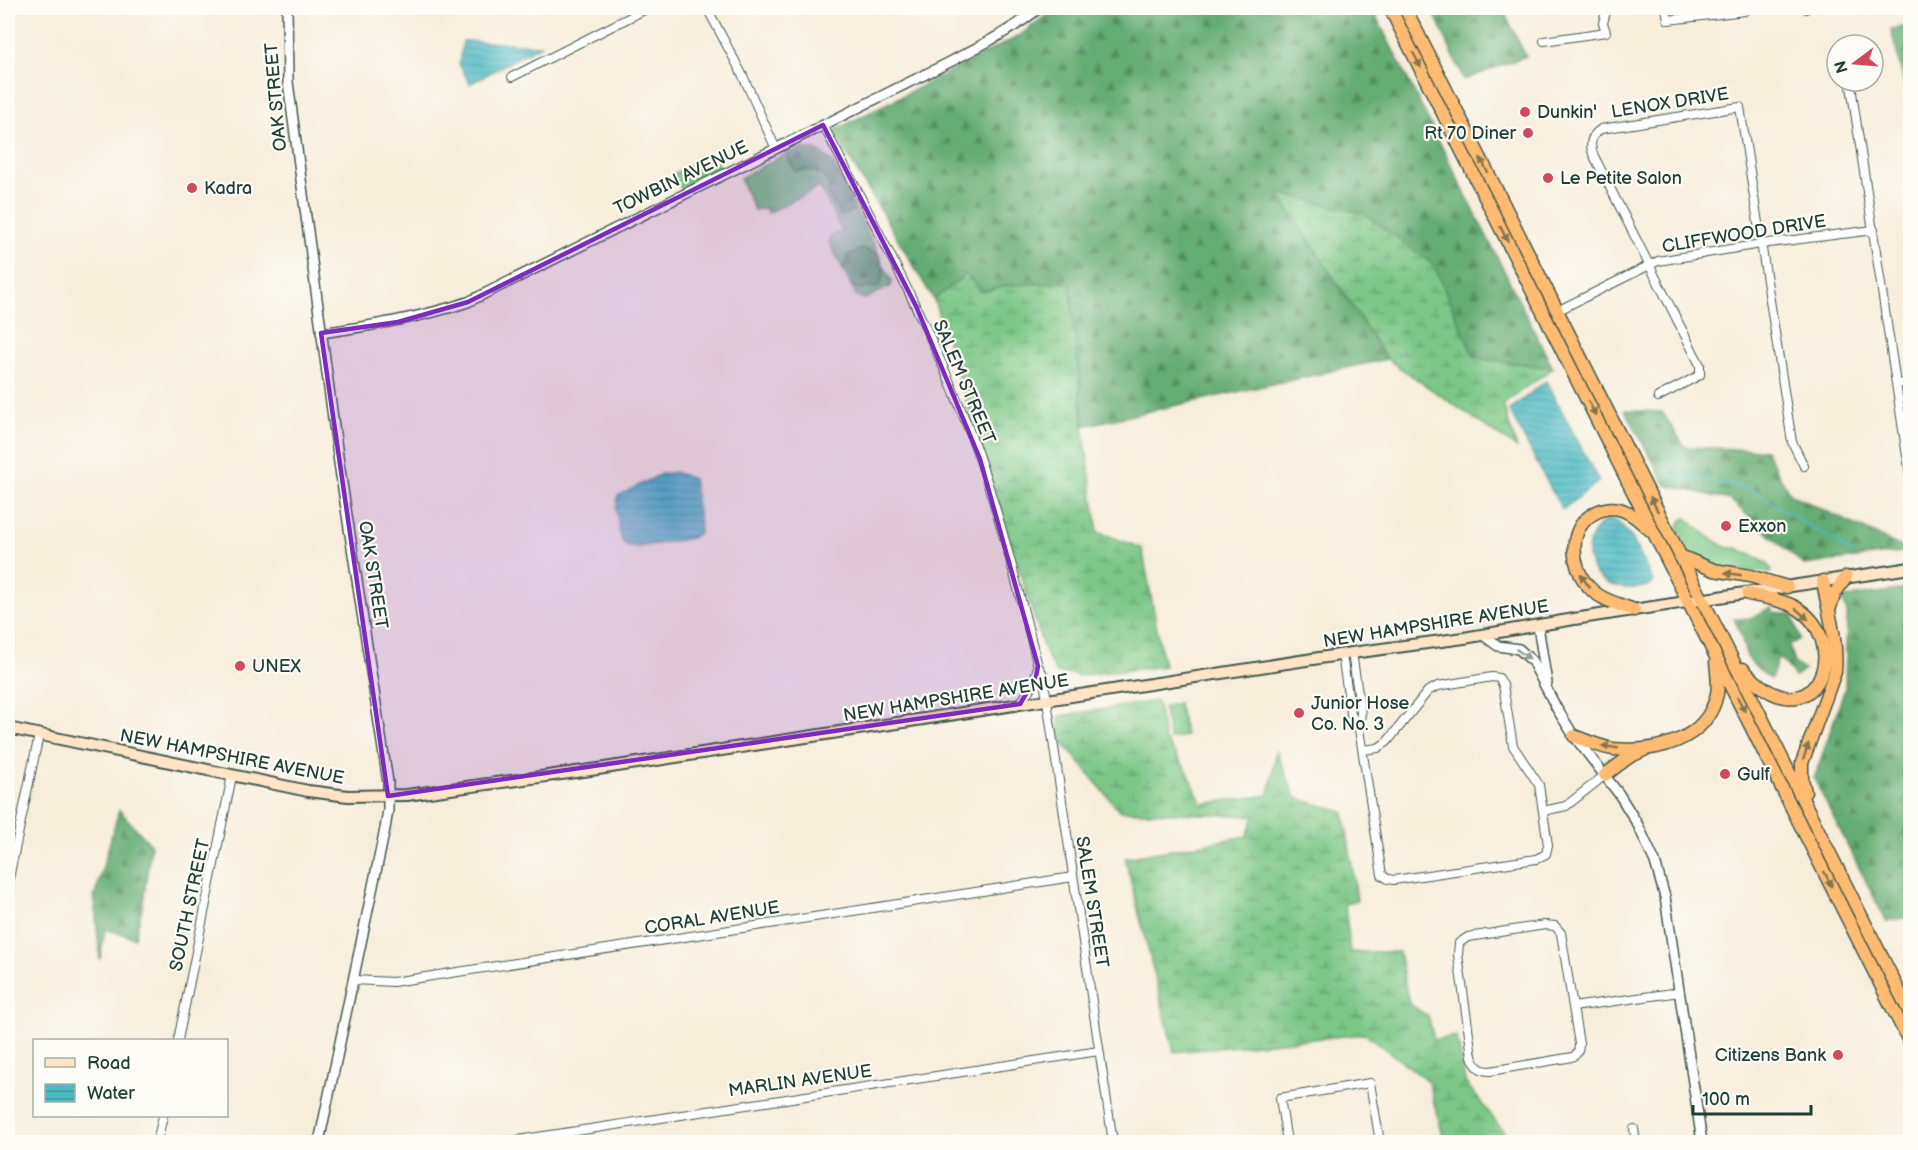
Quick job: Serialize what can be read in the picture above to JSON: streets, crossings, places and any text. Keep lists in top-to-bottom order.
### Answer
{
  "streets": {
    "main road": ["NEW HAMPSHIRE AVENUE"],
    "street": [
      "OAK STREET",
      "LENOX DRIVE",
      "TOWBIN AVENUE",
      "CLIFFWOOD DRIVE",
      "SALEM STREET",
      "SOUTH STREET",
      "CORAL AVENUE",
      "MARLIN AVENUE"
    ]
  },
  "crossings": [
    ["OAK STREET", "TOWBIN AVENUE"],
    ["OAK STREET", "NEW HAMPSHIRE AVENUE"],
    ["OAK STREET", "CORAL AVENUE"],
    ["LENOX DRIVE", "CLIFFWOOD DRIVE"],
    ["TOWBIN AVENUE", "SALEM STREET"],
    ["SALEM STREET", "NEW HAMPSHIRE AVENUE"],
    ["SALEM STREET", "CORAL AVENUE"],
    ["SALEM STREET", "MARLIN AVENUE"],
    ["NEW HAMPSHIRE AVENUE", "SOUTH STREET"]
  ],
  "places": [
    "Dunkin'",
    "Rt 70 Diner",
    "Le Petite Salon",
    "Kadra",
    "Exxon",
    "UNEX",
    "Junior Hose Co. No. 3",
    "Gulf",
    "Citizens Bank"
  ],
  "legend": ["Road", "Water"],
  "scale_bar": "100 m",
  "north": "left"
}
